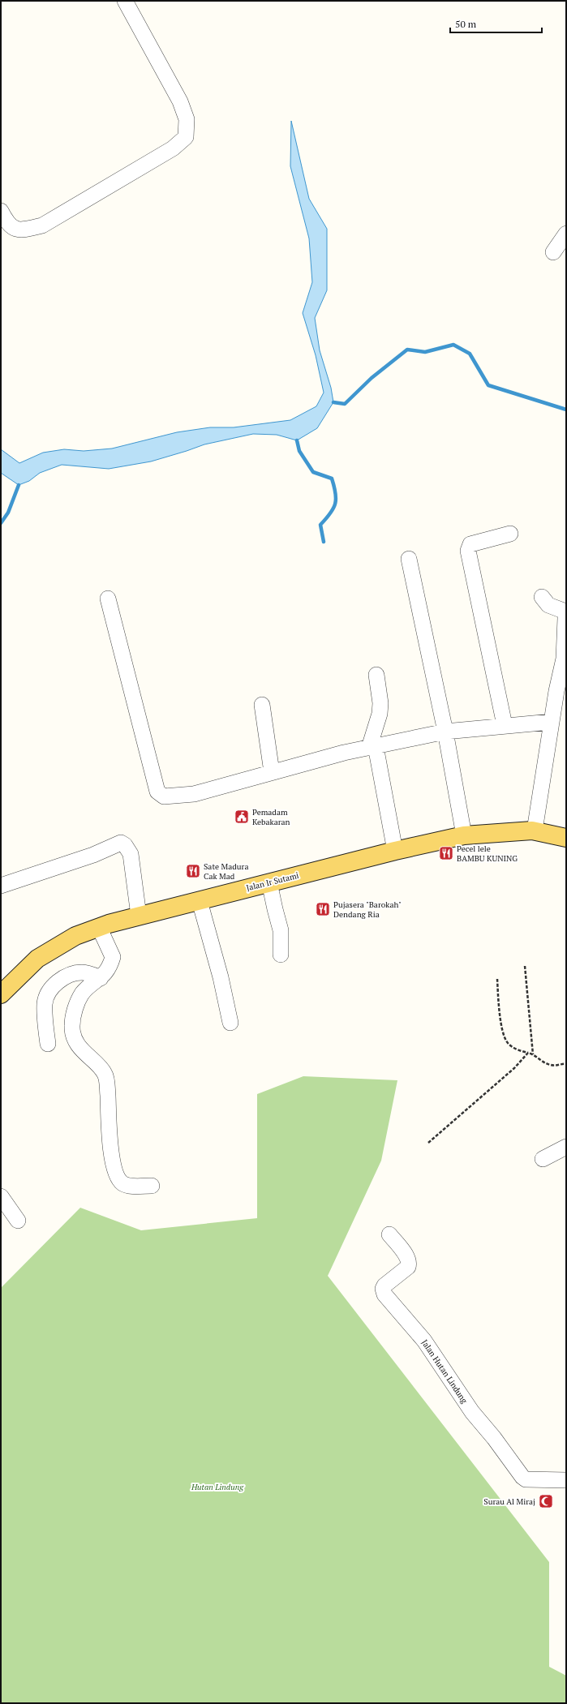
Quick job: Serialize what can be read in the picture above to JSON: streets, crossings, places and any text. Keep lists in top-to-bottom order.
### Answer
{
  "streets": {
    "main road": ["Jalan Ir Sutami"],
    "street": ["Jalan Hutan Lindung"]
  },
  "parks": ["Hutan Lindung"],
  "places": {
    "public building": ["Pemadam Kebakaran"],
    "restaurant": ["Pecel lele BAMBU KUNING", "Sate Madura Cak Mad", "Pujasera \"Barokah\" Dendang Ria"],
    "mosque": ["Surau Al Miraj"]
  },
  "scale_bar": "50 m"
}
